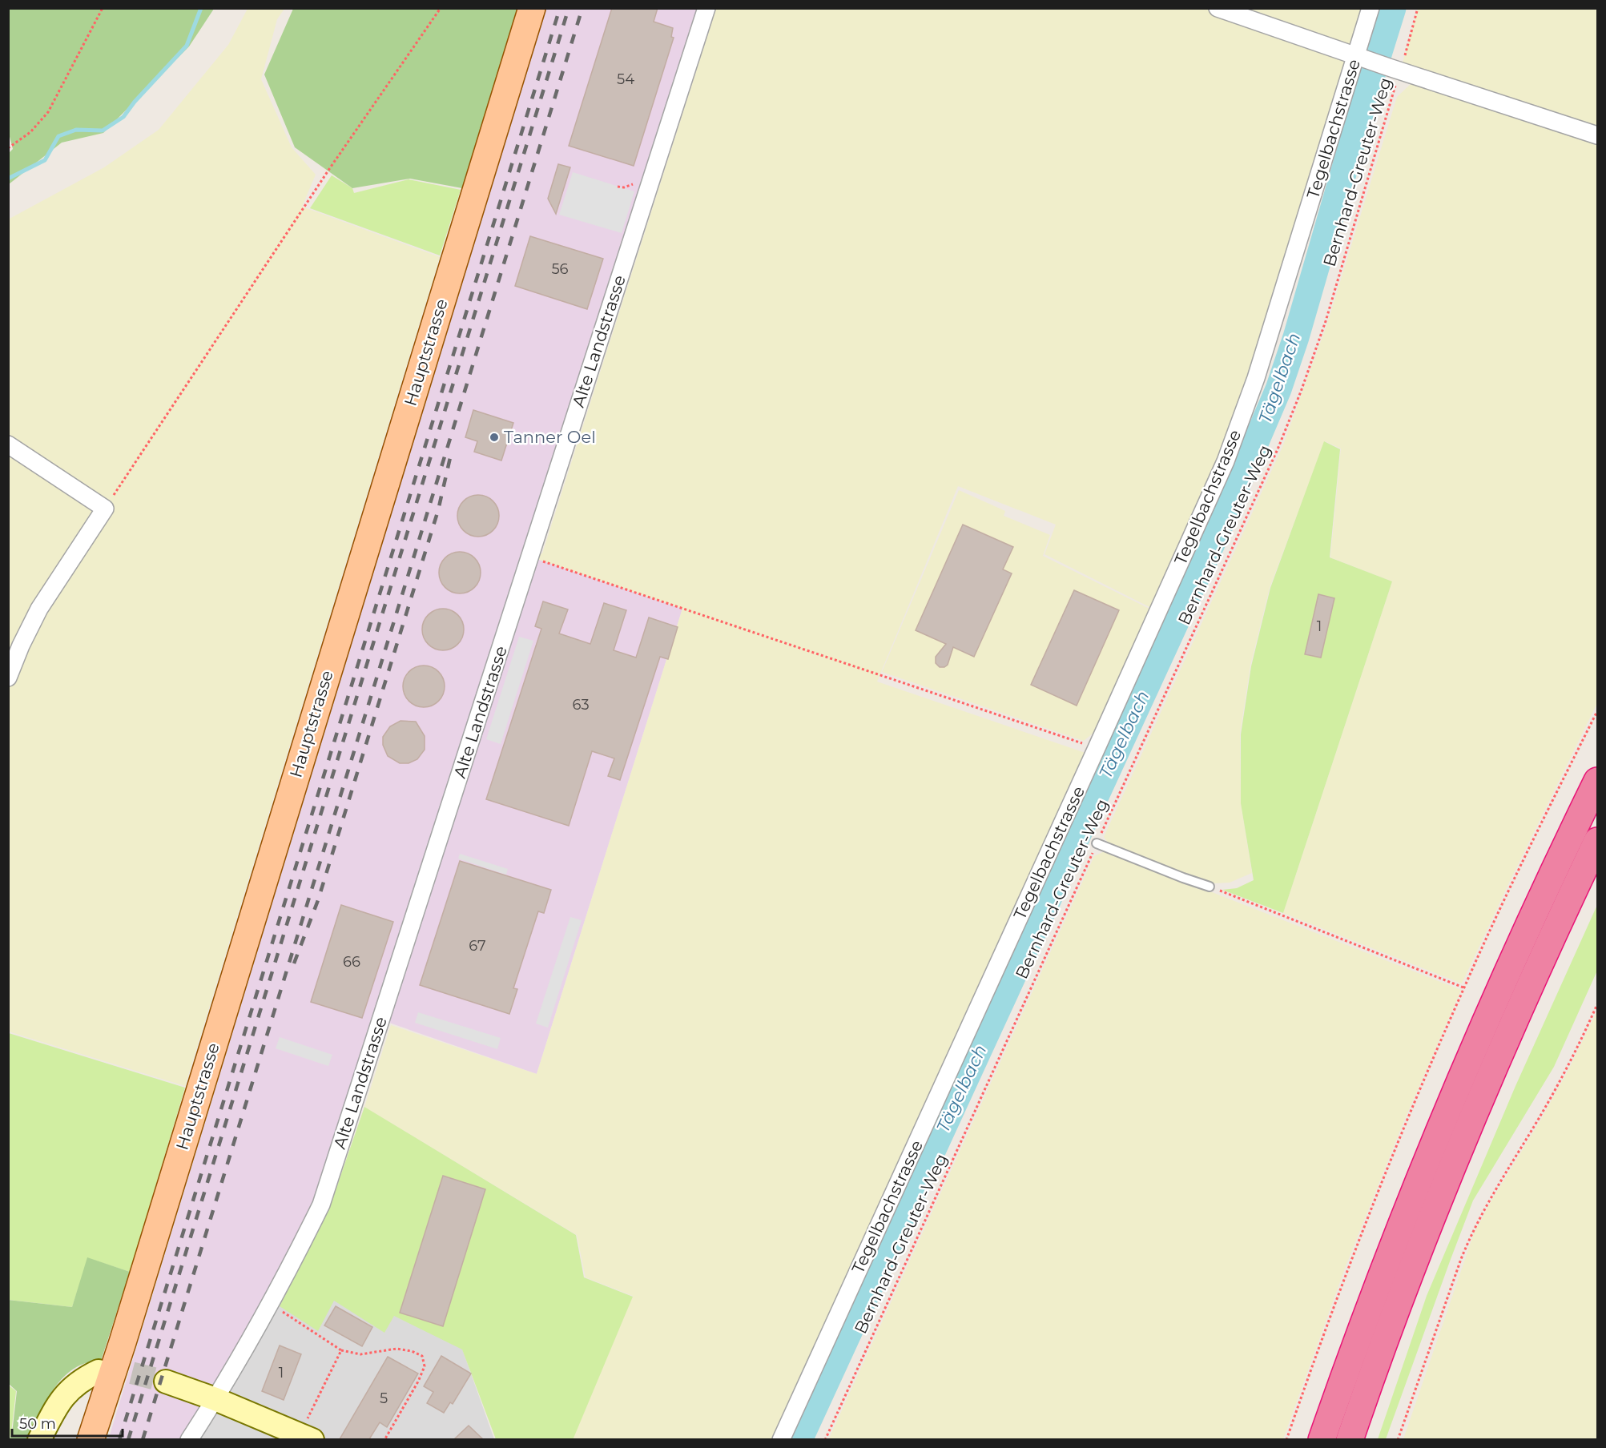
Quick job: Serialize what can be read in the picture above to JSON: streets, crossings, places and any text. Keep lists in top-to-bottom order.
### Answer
{
  "streets": {
    "main road": ["Hauptstrasse"],
    "street": ["Tegelbachstrasse", "Alte Landstrasse"],
    "path": ["Bernhard-Greuter-Weg"]
  },
  "water": ["Tägelbach"],
  "places": ["Tanner Oel"],
  "house_numbers": [
    "54",
    "56",
    "1",
    "63",
    "67",
    "66",
    "1",
    "5"
  ],
  "scale_bar": "50 m"
}
